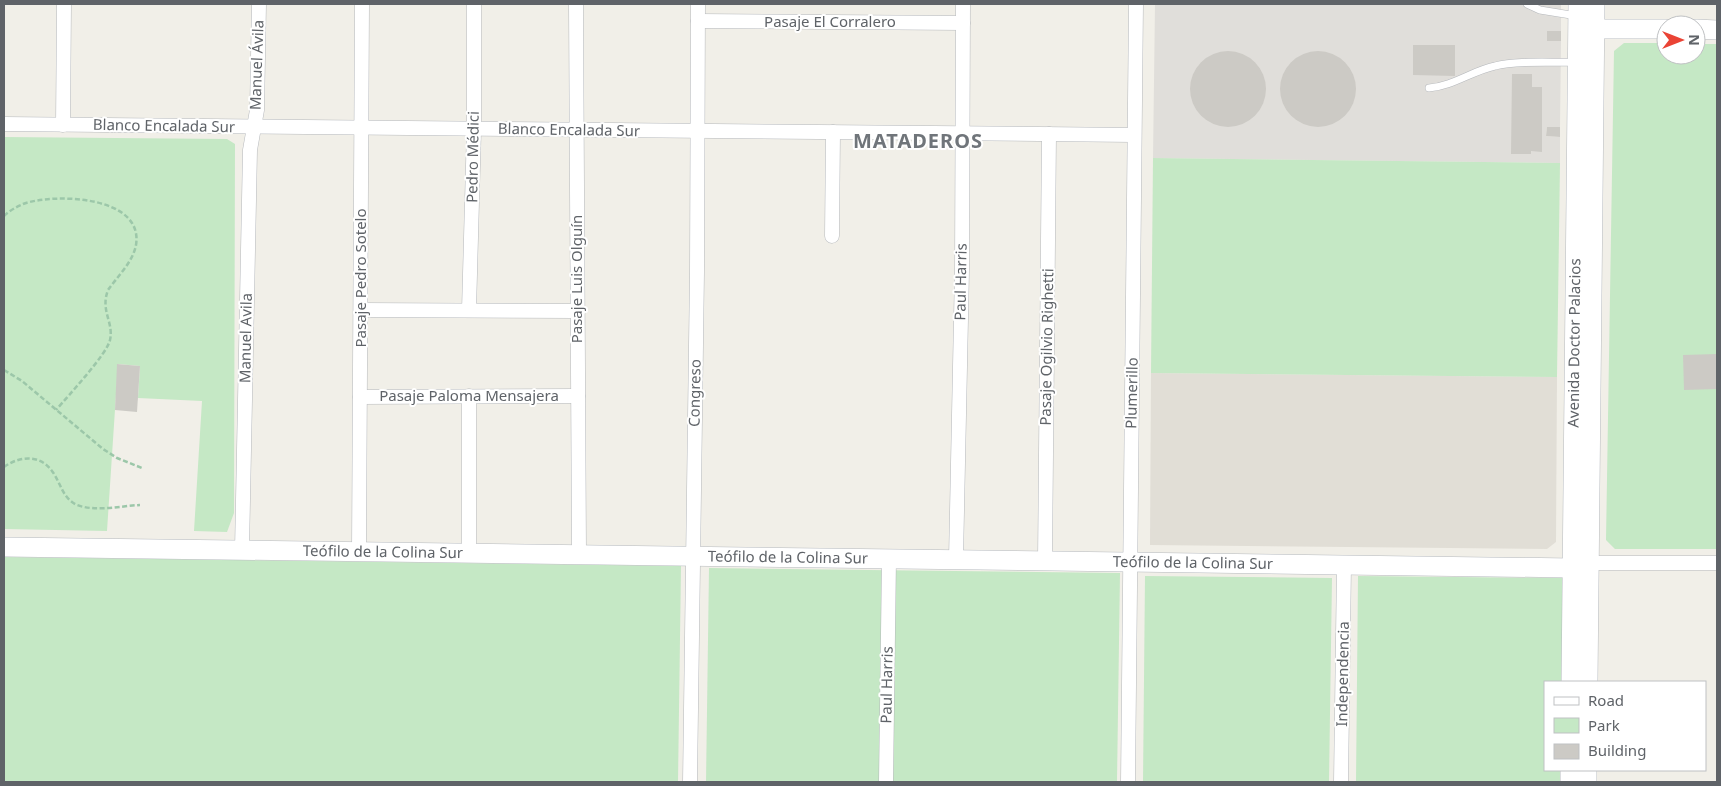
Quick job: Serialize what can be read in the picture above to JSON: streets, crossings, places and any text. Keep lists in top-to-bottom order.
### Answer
{
  "streets": {
    "street": [
      "Pasaje El Corralero",
      "Manuel Ávila",
      "Blanco Encalada Sur",
      "Pedro Médici",
      "Pasaje Pedro Sotelo",
      "Pasaje Luis Olguín",
      "Paul Harris",
      "Manuel Avila",
      "Avenida Doctor Palacios",
      "Pasaje Ogilvio Righetti",
      "Congreso",
      "Plumerillo",
      "Pasaje Paloma Mensajera",
      "Teófilo de la Colina Sur",
      "Independencia"
    ]
  },
  "crossings": [
    ["Pasaje El Corralero", "Paul Harris"],
    ["Pasaje El Corralero", "Congreso"],
    ["Manuel Ávila", "Blanco Encalada Sur"],
    ["Manuel Ávila", "Manuel Avila"],
    ["Blanco Encalada Sur", "Pedro Médici"],
    ["Blanco Encalada Sur", "Pasaje Pedro Sotelo"],
    ["Blanco Encalada Sur", "Pasaje Luis Olguín"],
    ["Blanco Encalada Sur", "Paul Harris"],
    ["Blanco Encalada Sur", "Manuel Avila"],
    ["Blanco Encalada Sur", "Pasaje Ogilvio Righetti"],
    ["Blanco Encalada Sur", "Congreso"],
    ["Blanco Encalada Sur", "Plumerillo"],
    ["Pasaje Pedro Sotelo", "Pasaje Paloma Mensajera"],
    ["Pasaje Pedro Sotelo", "Teófilo de la Colina Sur"],
    ["Pasaje Luis Olguín", "Pasaje Paloma Mensajera"],
    ["Pasaje Luis Olguín", "Teófilo de la Colina Sur"],
    ["Paul Harris", "Teófilo de la Colina Sur"],
    ["Manuel Avila", "Teófilo de la Colina Sur"],
    ["Avenida Doctor Palacios", "Teófilo de la Colina Sur"],
    ["Pasaje Ogilvio Righetti", "Teófilo de la Colina Sur"],
    ["Congreso", "Teófilo de la Colina Sur"],
    ["Plumerillo", "Teófilo de la Colina Sur"],
    ["Teófilo de la Colina Sur", "Independencia"]
  ],
  "districts": ["MATADEROS"],
  "legend": ["Road", "Park", "Building"],
  "north": "right"
}
